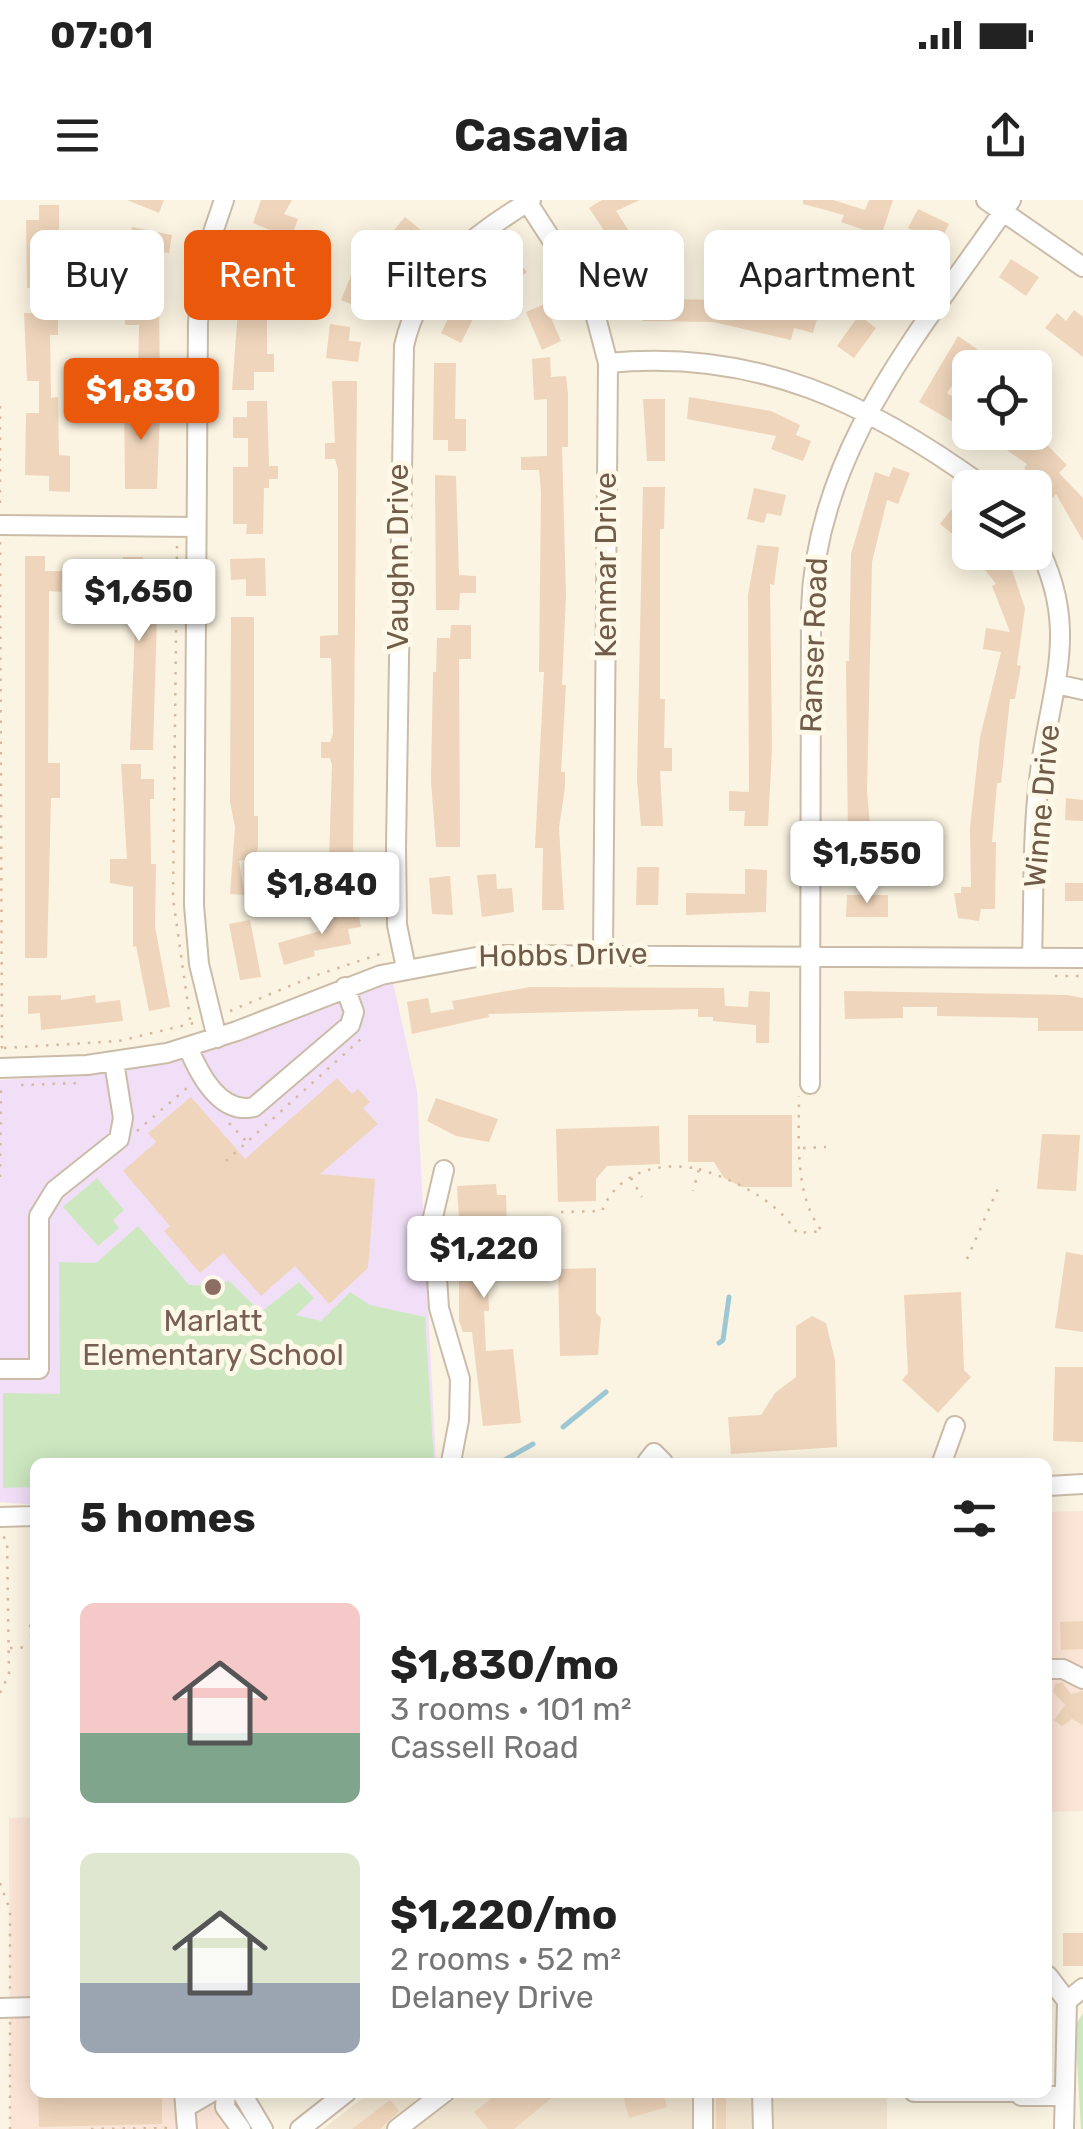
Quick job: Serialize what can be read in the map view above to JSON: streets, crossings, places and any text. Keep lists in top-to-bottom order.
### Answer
{
  "streets": {
    "street": [
      "Vaughn Drive",
      "Kenmar Drive",
      "Ranser Road",
      "Winne Drive",
      "Hobbs Drive"
    ]
  },
  "crossings": [
    ["Vaughn Drive", "Kenmar Drive"],
    ["Vaughn Drive", "Hobbs Drive"],
    ["Kenmar Drive", "Hobbs Drive"],
    ["Ranser Road", "Hobbs Drive"],
    ["Winne Drive", "Hobbs Drive"]
  ],
  "places": ["Marlatt Elementary School"],
  "page": {
    "status": "07:01",
    "header": "Casavia",
    "chip": [
      "Buy",
      "Rent",
      "Filters",
      "New",
      "Apartment"
    ],
    "price": [
      "$1,830",
      "$1,650",
      "$1,550",
      "$1,840",
      "$1,220"
    ],
    "heading": "5 homes",
    "list": [
      {
        "name": "$1,830/mo",
        "note": "3 rooms · 101 m² · Cassell Road"
      },
      {
        "name": "$1,220/mo",
        "note": "2 rooms · 52 m² · Delaney Drive"
      }
    ]
  }
}
